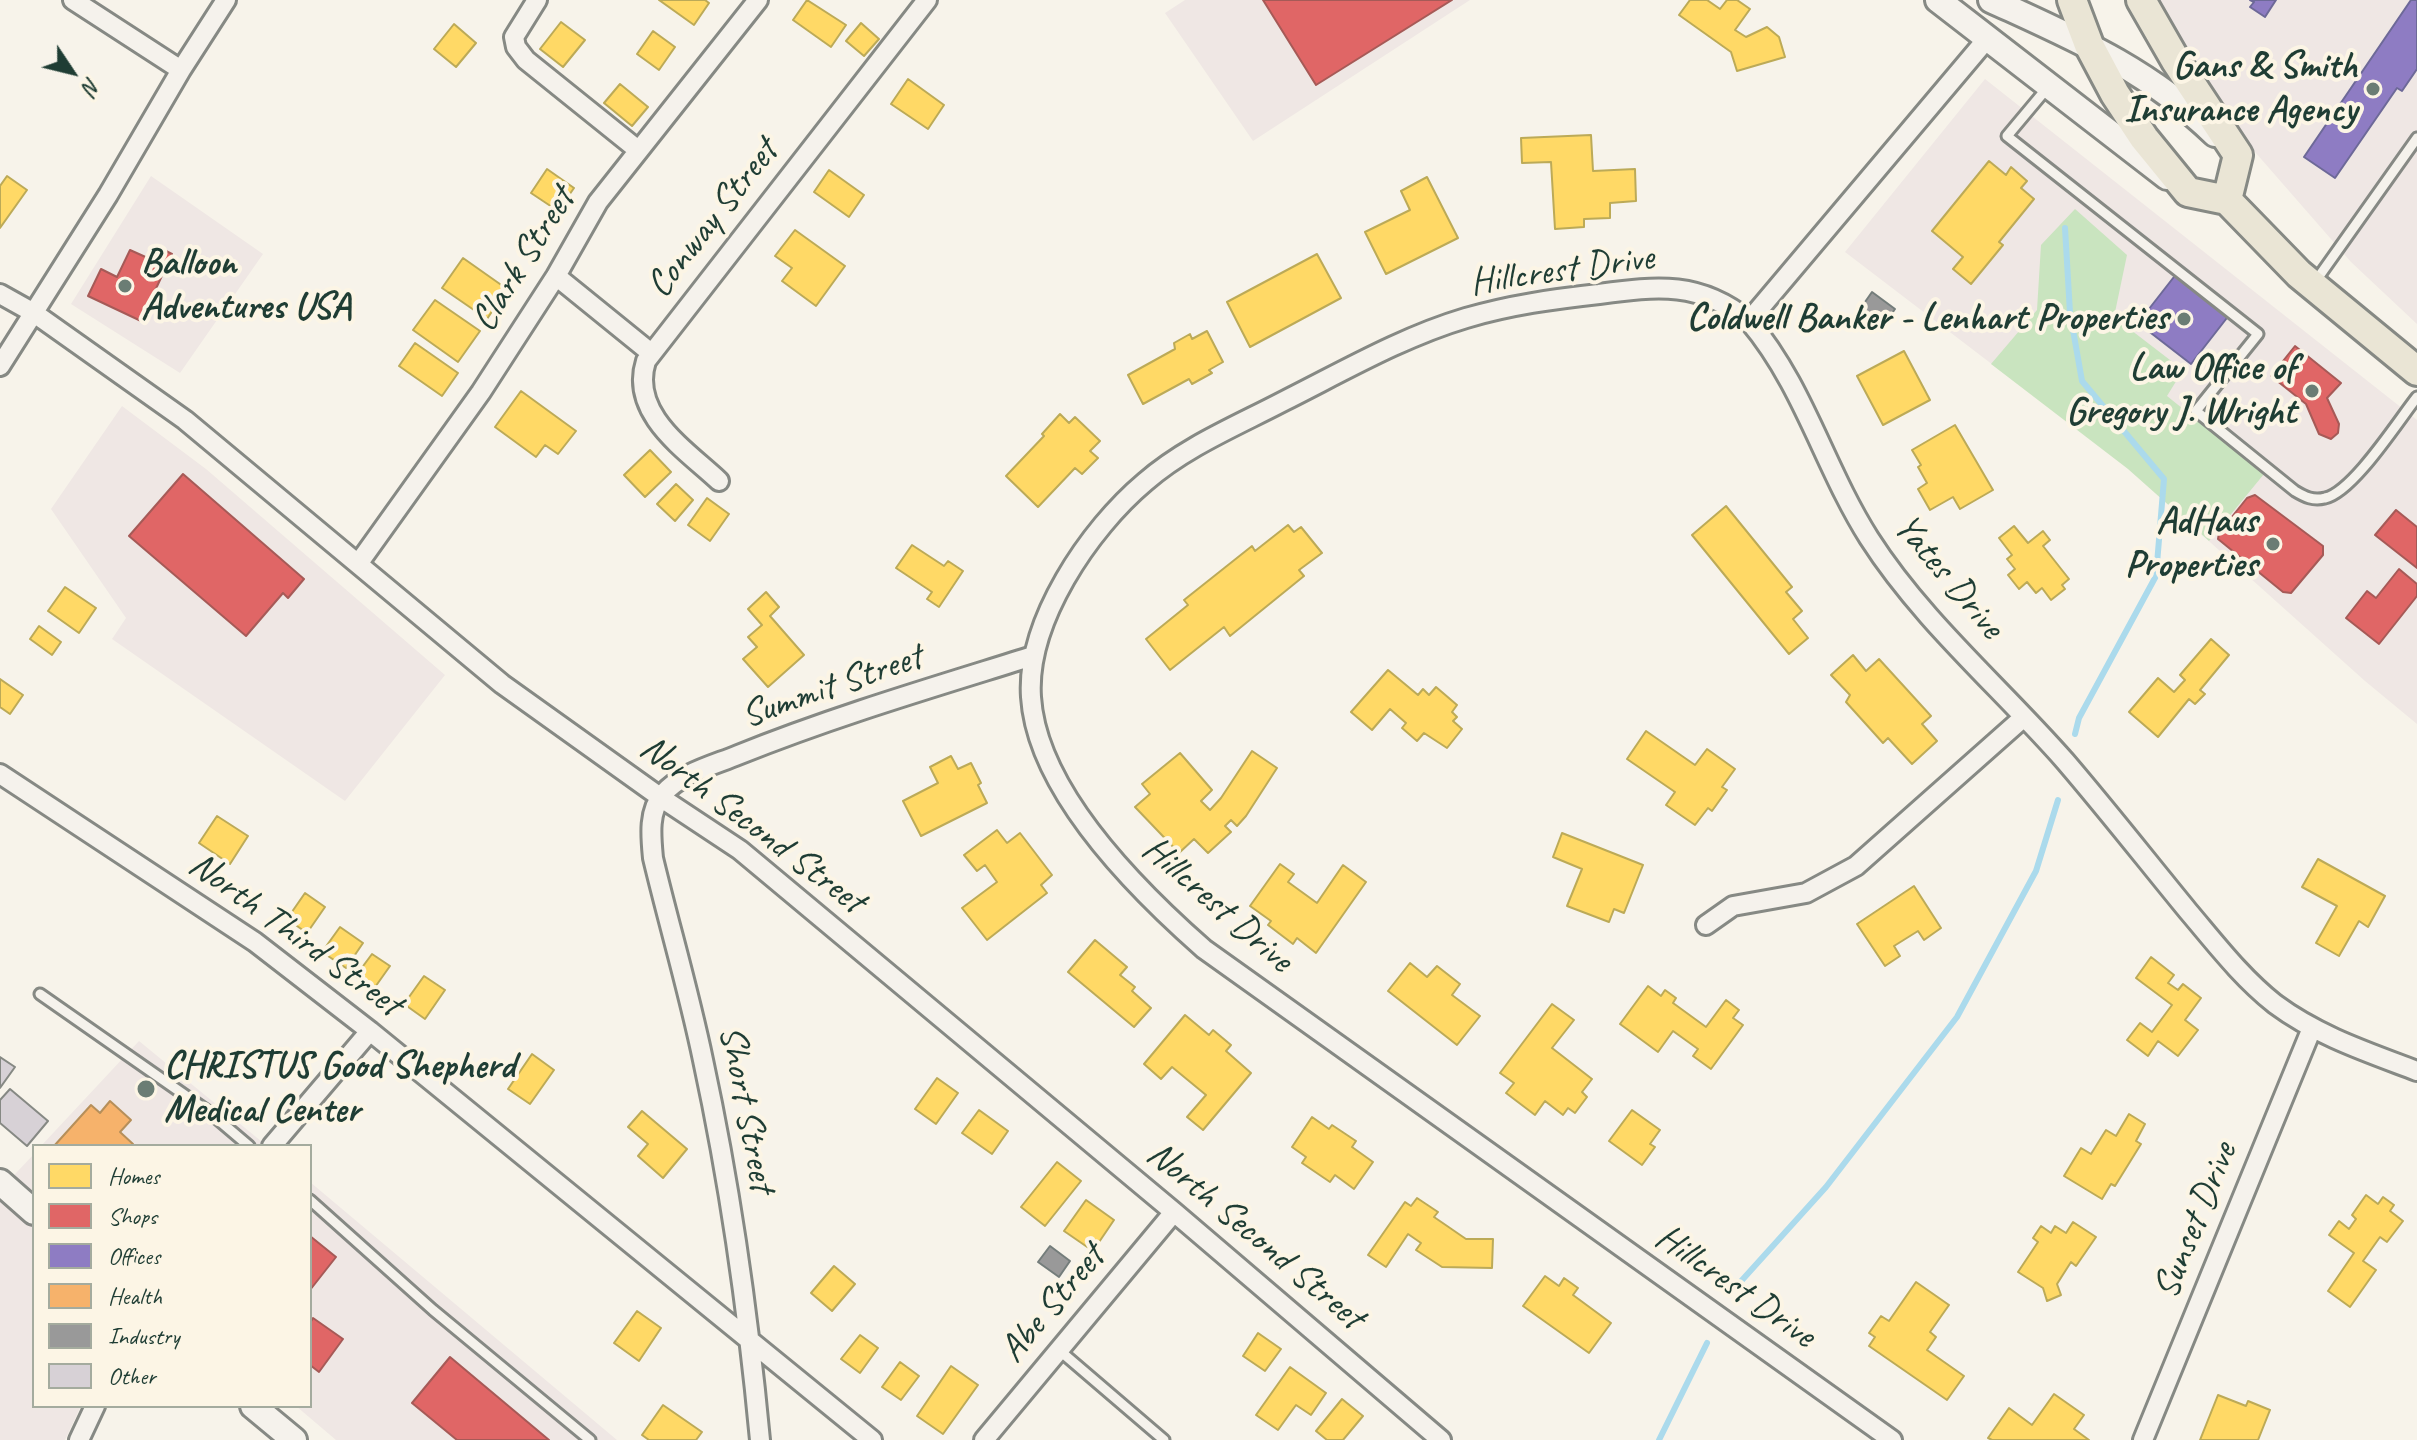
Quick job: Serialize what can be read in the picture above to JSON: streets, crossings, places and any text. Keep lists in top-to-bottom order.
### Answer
{
  "streets": {
    "street": [
      "Conway Street",
      "Clark Street",
      "Hillcrest Drive",
      "Yates Drive",
      "Summit Street",
      "North Second Street",
      "North Third Street",
      "Short Street",
      "Sunset Drive",
      "Abe Street"
    ]
  },
  "crossings": [
    ["Clark Street", "North Second Street"],
    ["Hillcrest Drive", "Yates Drive"],
    ["Hillcrest Drive", "Summit Street"],
    ["Yates Drive", "Sunset Drive"],
    ["Summit Street", "North Second Street"],
    ["Summit Street", "Short Street"],
    ["North Second Street", "Short Street"],
    ["North Second Street", "Abe Street"],
    ["North Third Street", "Short Street"]
  ],
  "places": [
    "Gans & Smith Insurance Agency",
    "Balloon Adventures USA",
    "Coldwell Banker - Lenhart Properties",
    "Law Office of Gregory J. Wright",
    "AdHaus Properties",
    "CHRISTUS Good Shepherd Medical Center"
  ],
  "legend": [
    "Homes",
    "Shops",
    "Offices",
    "Health",
    "Industry",
    "Other"
  ],
  "north": "bottom right"
}
